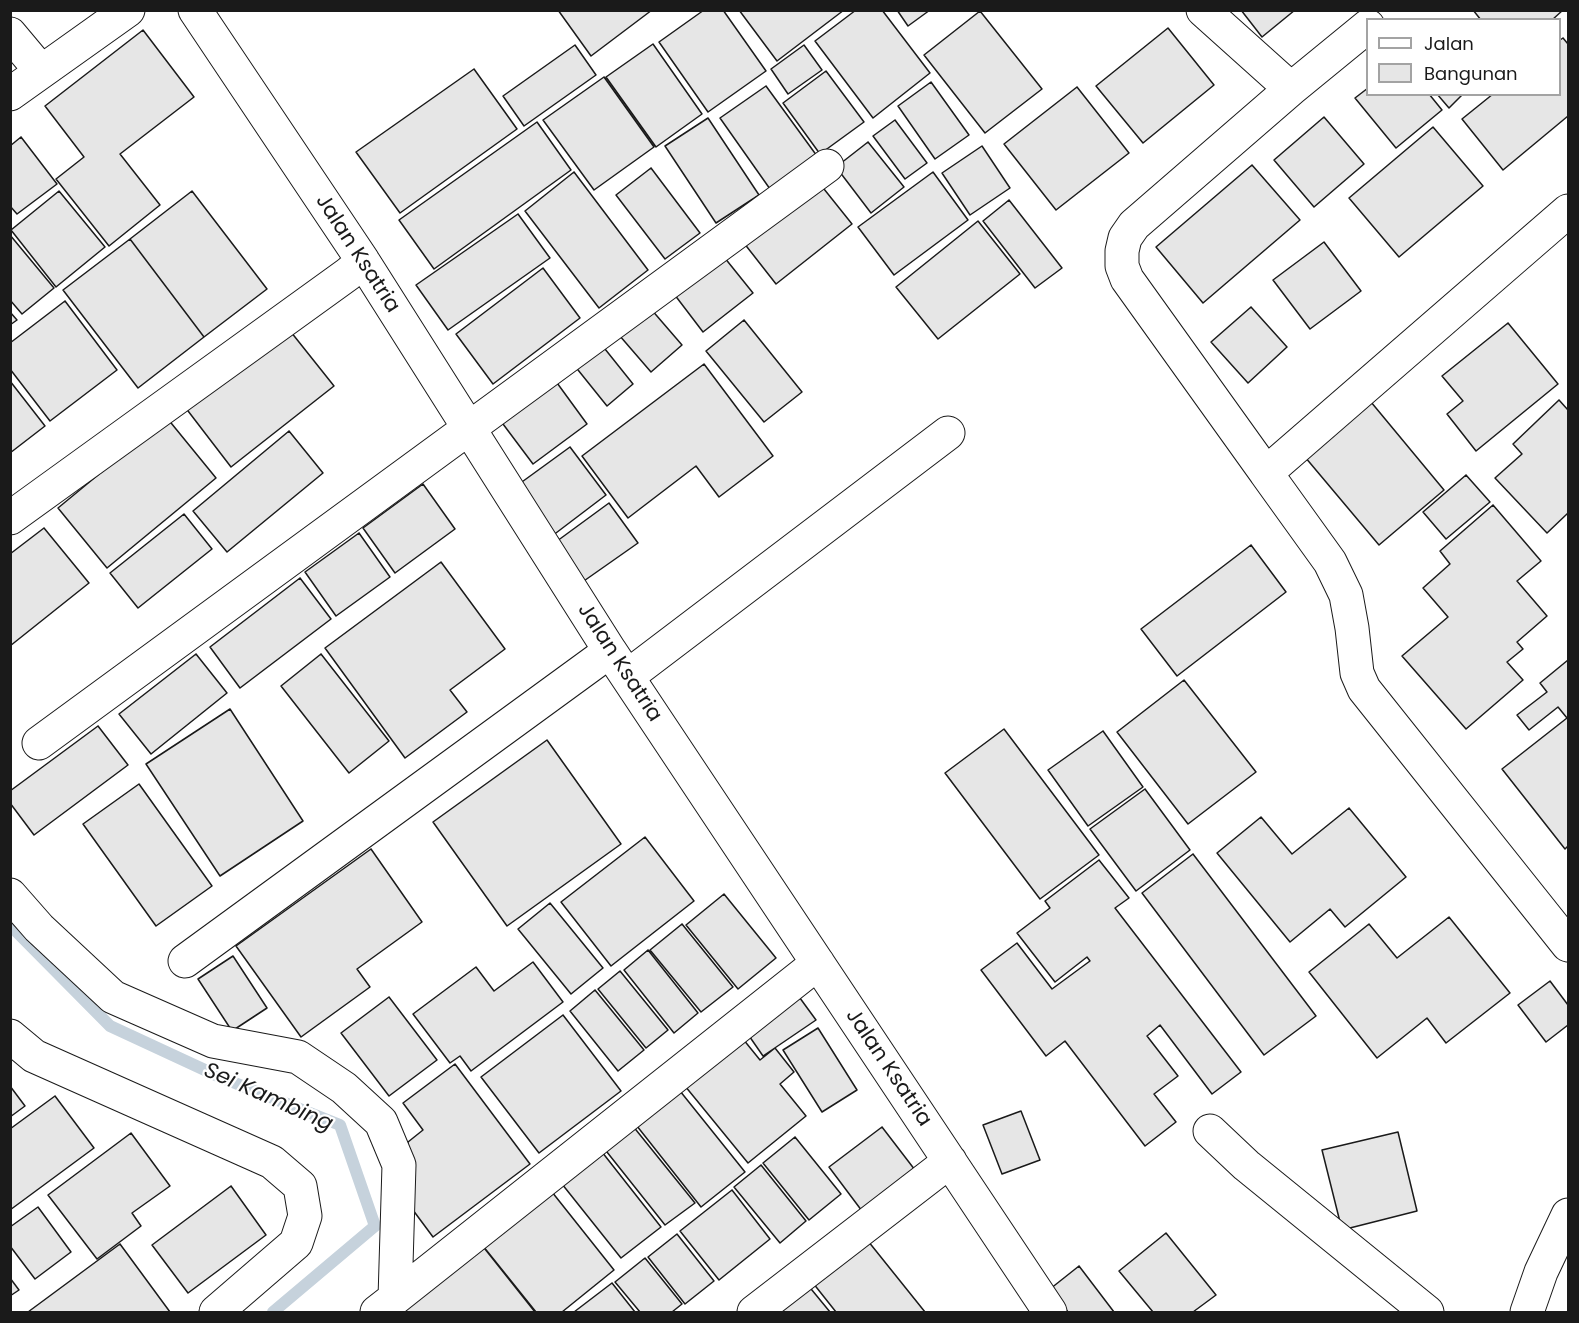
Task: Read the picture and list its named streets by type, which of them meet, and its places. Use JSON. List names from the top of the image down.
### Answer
{
  "streets": {
    "street": ["Jalan Ksatria"]
  },
  "water": ["Sei Kambing"],
  "legend": ["Jalan", "Bangunan"]
}
